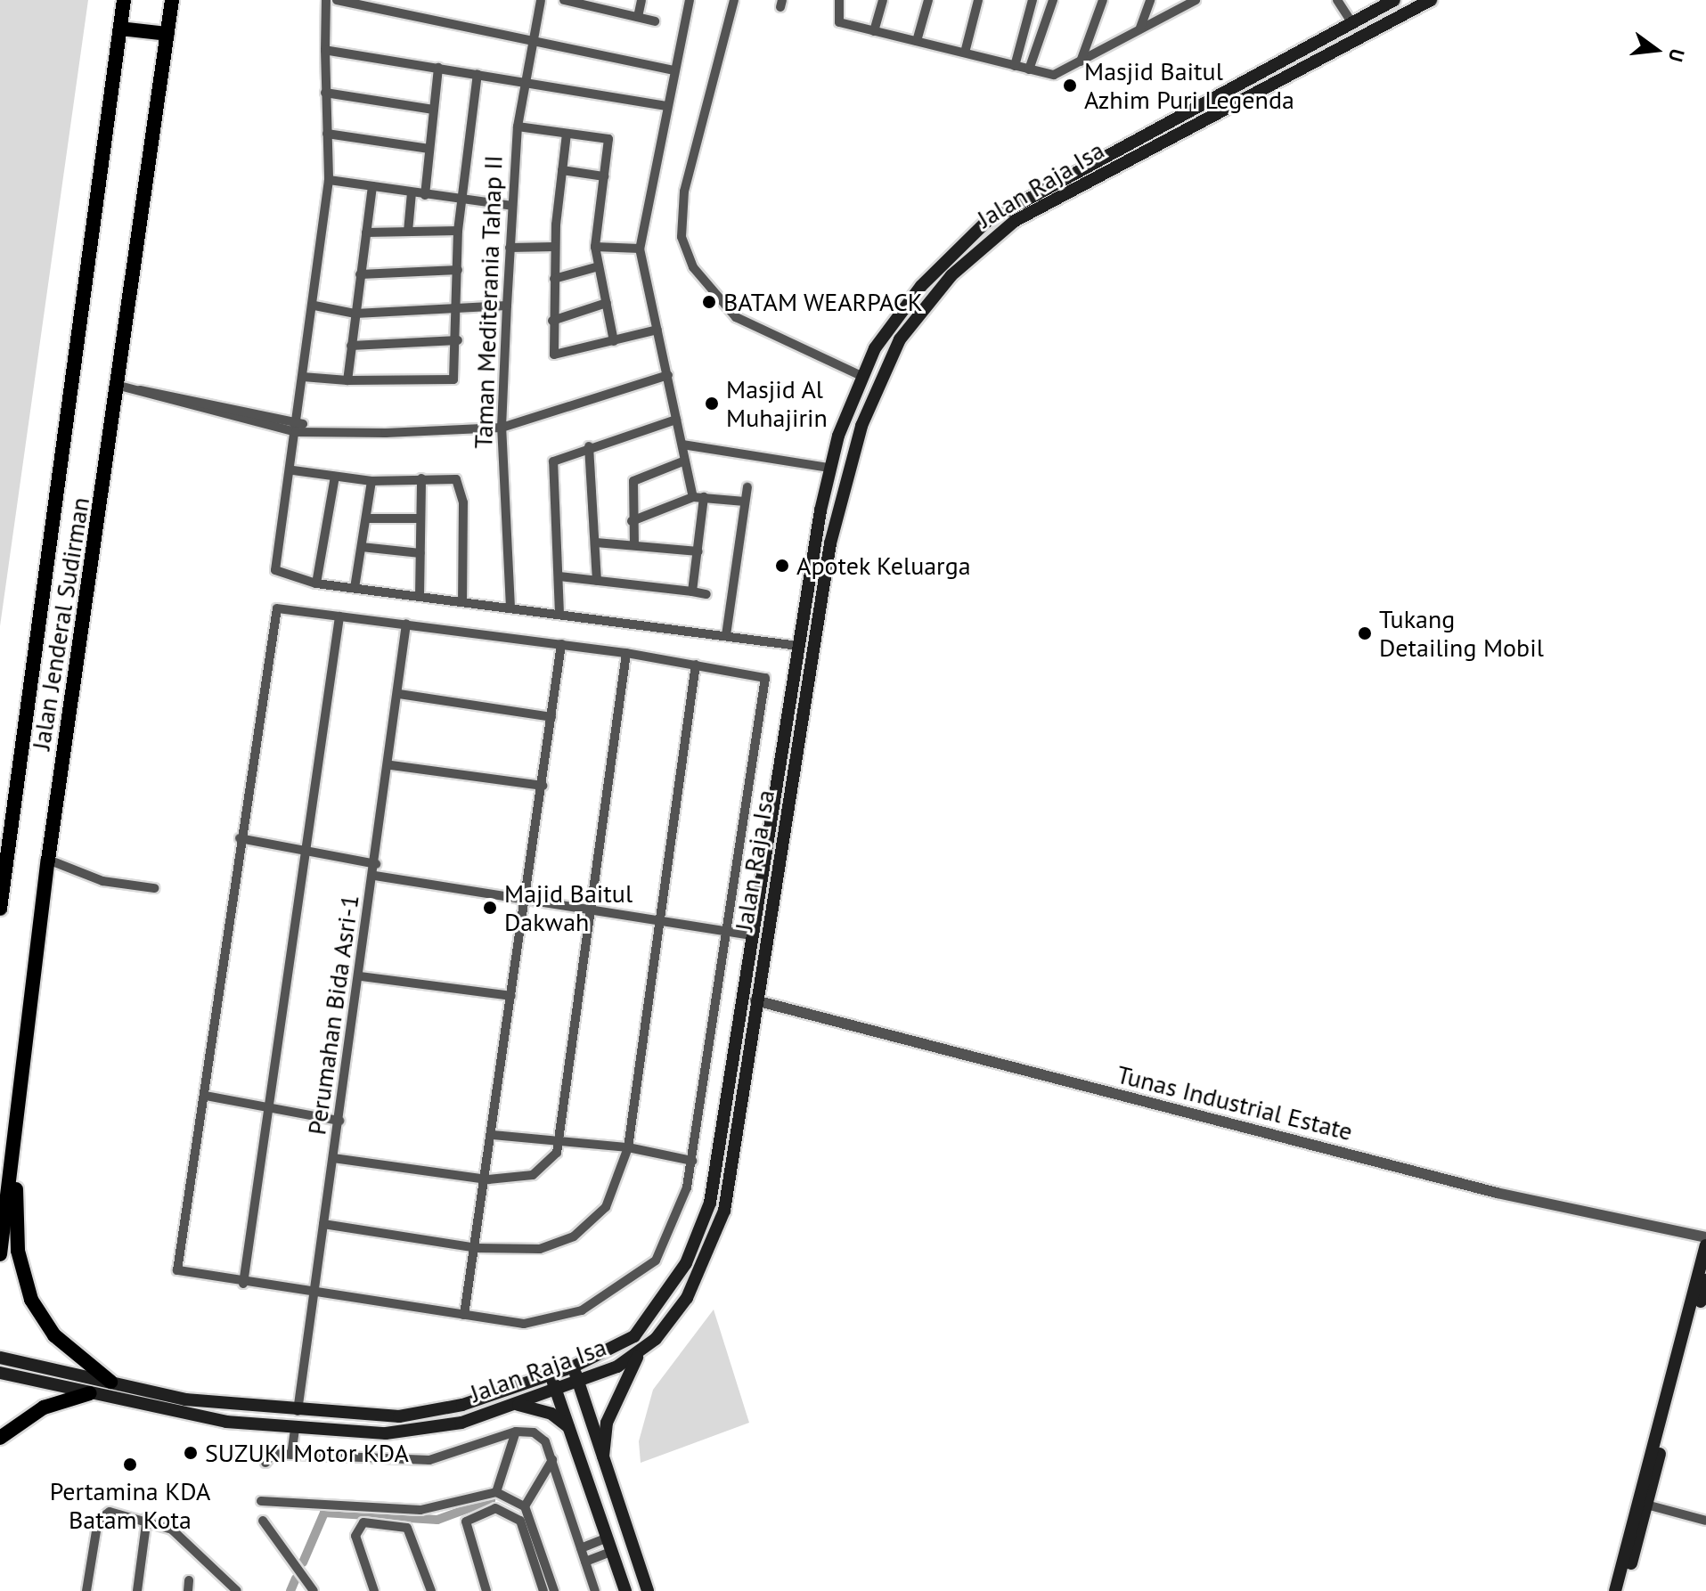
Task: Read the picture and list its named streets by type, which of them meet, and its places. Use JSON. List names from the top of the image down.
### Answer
{
  "streets": {
    "highway": ["Jalan Jenderal Sudirman"],
    "main road": ["Jalan Raja Isa"],
    "street": ["Taman Mediterania Tahap II", "Perumahan Bida Asri-1", "Tunas Industrial Estate"]
  },
  "crossings": [
    ["Jalan Raja Isa", "Perumahan Bida Asri-1"],
    ["Jalan Raja Isa", "Tunas Industrial Estate"]
  ],
  "places": [
    "Masjid Baitul Azhim Puri Legenda",
    "BATAM WEARPACK",
    "Masjid Al Muhajirin",
    "Apotek Keluarga",
    "Tukang Detailing Mobil",
    "Majid Baitul Dakwah",
    "SUZUKI Motor KDA",
    "Pertamina KDA Batam Kota"
  ],
  "north": "right"
}
